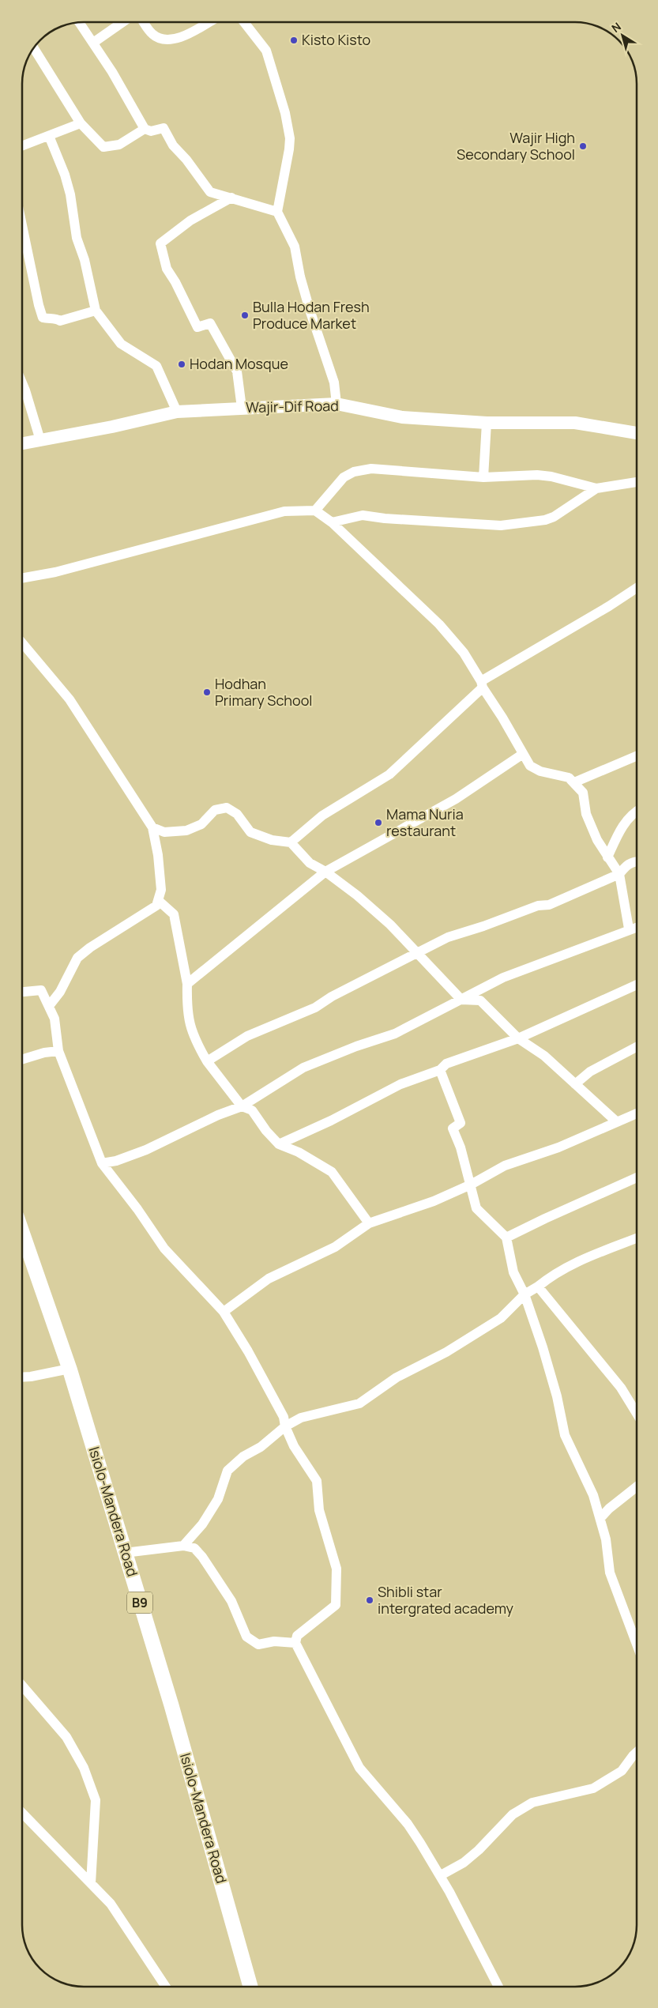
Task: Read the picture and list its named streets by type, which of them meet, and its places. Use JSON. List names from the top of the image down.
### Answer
{
  "streets": {
    "highway": ["Isiolo-Mandera Road", "B9"],
    "main road": ["Wajir-Dif Road"]
  },
  "places": [
    "Kisto Kisto",
    "Wajir High Secondary School",
    "Bulla Hodan Fresh Produce Market",
    "Hodan Mosque",
    "Hodhan Primary School",
    "Mama Nuria restaurant",
    "Shibli star intergrated academy"
  ],
  "north": "top left"
}
